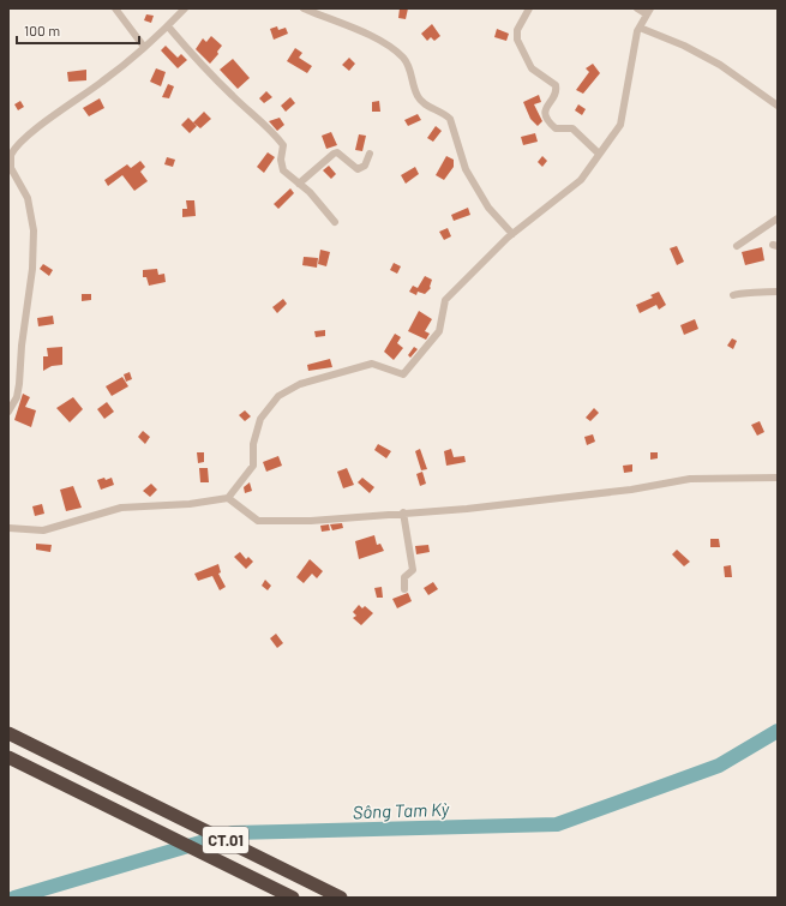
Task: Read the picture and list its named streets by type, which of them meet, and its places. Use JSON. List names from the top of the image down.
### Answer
{
  "streets": {
    "highway": ["CT.01"]
  },
  "water": ["Sông Tam Kỳ"],
  "scale_bar": "100 m"
}
